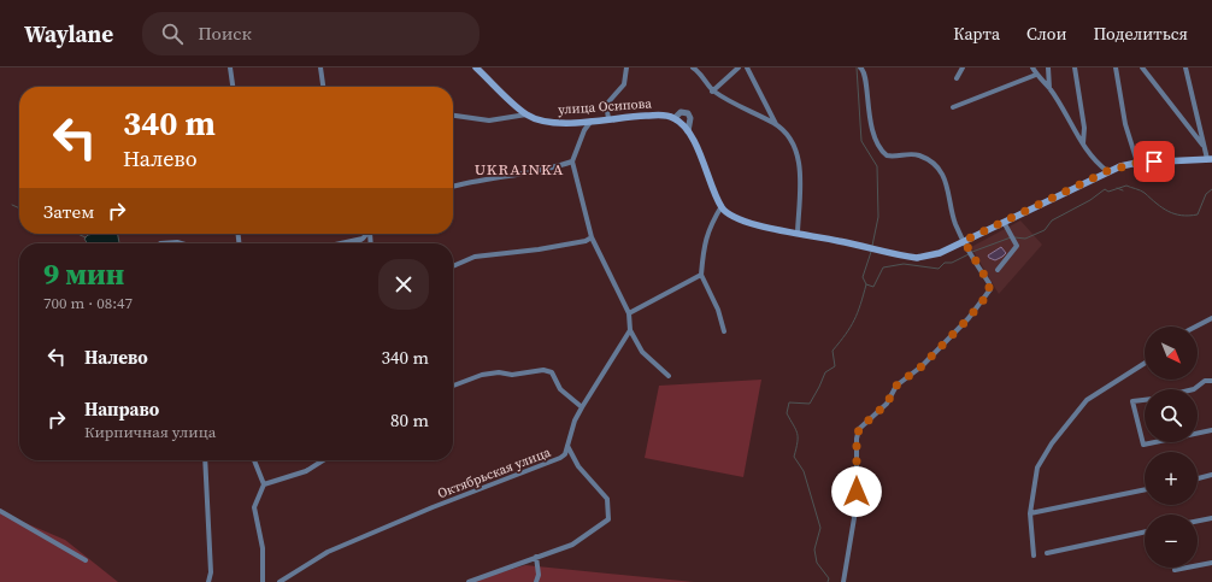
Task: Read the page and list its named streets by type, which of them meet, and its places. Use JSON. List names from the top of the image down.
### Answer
{
  "streets": {
    "main road": ["улица Осипова"],
    "street": ["Октябрьская улица"]
  },
  "districts": ["UKRAINKA"],
  "north": "bottom right",
  "page": {
    "header": "Waylane",
    "search": "Поиск",
    "nav": ["Карта", "Слои", "Поделиться"],
    "turn": ["340 m", "Налево"],
    "then": "Затем",
    "heading": ["9 мин", "700 m · 08:47"],
    "list": [
      {
        "name": "Налево",
        "value": "340 m"
      },
      {
        "name": "Направо",
        "note": "Кирпичная улица",
        "value": "80 m"
      }
    ],
    "map_buttons": ["+", "−"]
  }
}
